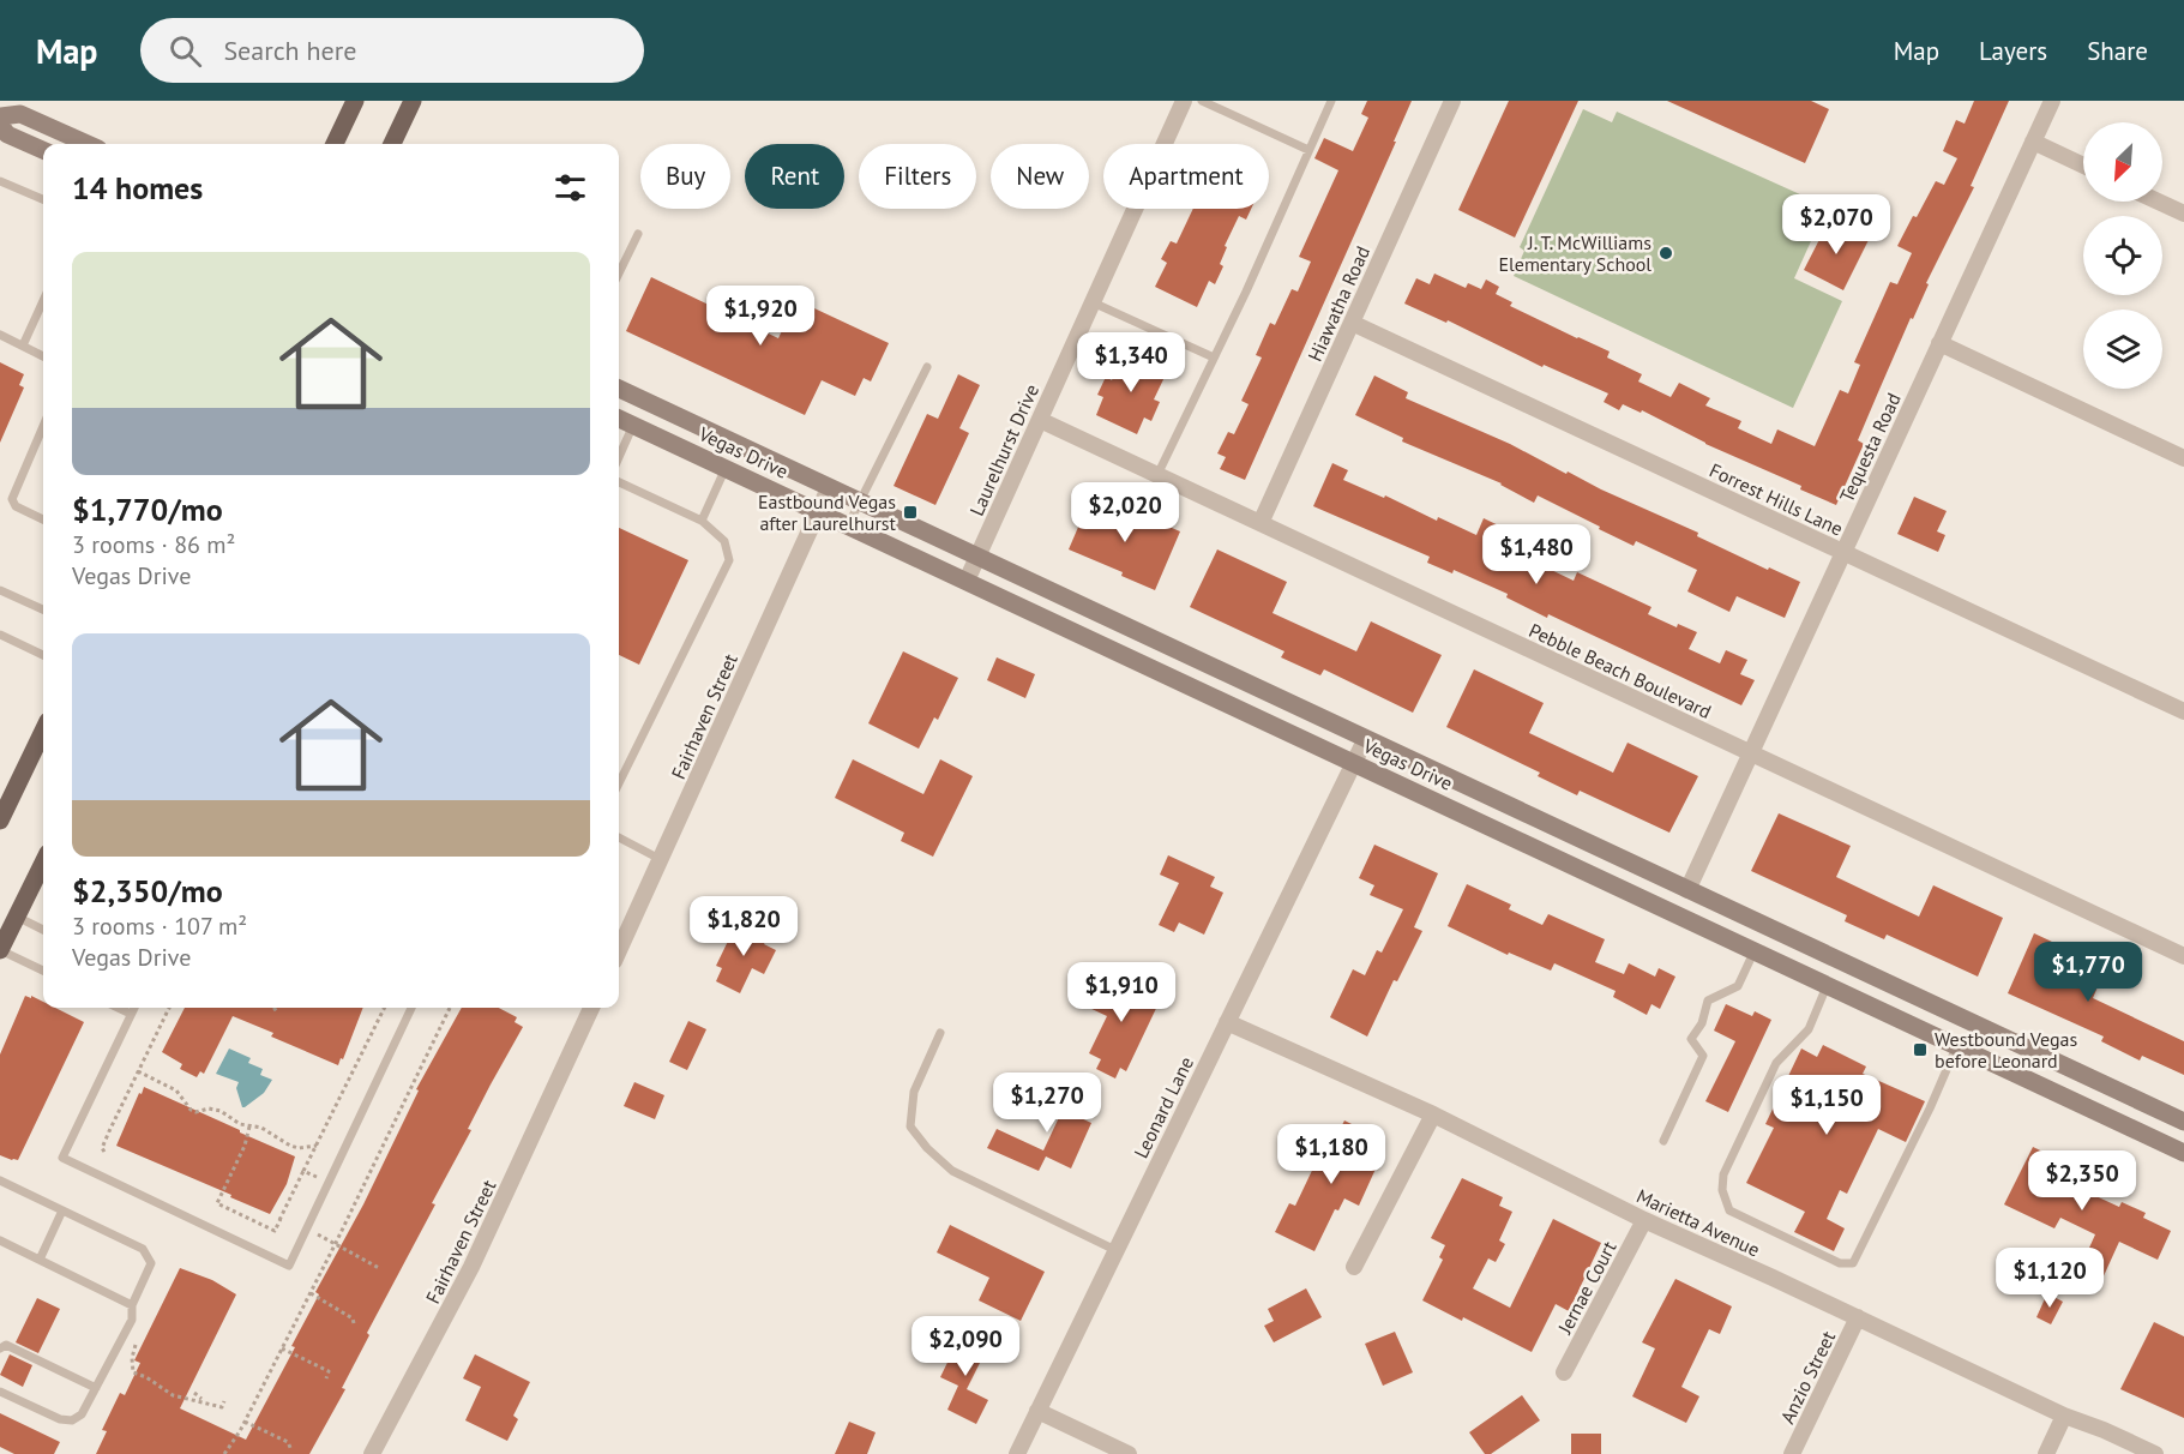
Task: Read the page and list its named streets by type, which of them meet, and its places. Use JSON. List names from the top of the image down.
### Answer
{
  "streets": {
    "main road": ["Vegas Drive"],
    "street": [
      "Hiawatha Road",
      "Tequesta Road",
      "Laurelhurst Drive",
      "Forrest Hills Lane",
      "Pebble Beach Boulevard",
      "Fairhaven Street",
      "Leonard Lane",
      "Marietta Avenue",
      "Jernae Court",
      "Anzio Street"
    ]
  },
  "crossings": [
    ["Hiawatha Road", "Forrest Hills Lane"],
    ["Hiawatha Road", "Pebble Beach Boulevard"],
    ["Tequesta Road", "Vegas Drive"],
    ["Tequesta Road", "Forrest Hills Lane"],
    ["Tequesta Road", "Pebble Beach Boulevard"],
    ["Laurelhurst Drive", "Vegas Drive"],
    ["Laurelhurst Drive", "Pebble Beach Boulevard"],
    ["Vegas Drive", "Fairhaven Street"],
    ["Vegas Drive", "Leonard Lane"],
    ["Leonard Lane", "Marietta Avenue"],
    ["Marietta Avenue", "Jernae Court"],
    ["Marietta Avenue", "Anzio Street"]
  ],
  "places": {
    "other": ["J. T. McWilliams Elementary School"],
    "transit": ["Eastbound Vegas after Laurelhurst", "Westbound Vegas before Leonard"]
  },
  "north": "bottom left",
  "page": {
    "header": "Map",
    "search": "Search here",
    "nav": ["Map", "Layers", "Share"],
    "chip": [
      "Buy",
      "Rent",
      "Filters",
      "New",
      "Apartment"
    ],
    "heading": "14 homes",
    "price": [
      "$2,070",
      "$1,920",
      "$1,340",
      "$2,020",
      "$1,480",
      "$1,820",
      "$1,770",
      "$1,910",
      "$1,270",
      "$1,150",
      "$1,180",
      "$2,350",
      "$1,120",
      "$2,090"
    ],
    "list": [
      {
        "name": "$1,770/mo",
        "note": "3 rooms · 86 m² · Vegas Drive"
      },
      {
        "name": "$2,350/mo",
        "note": "3 rooms · 107 m² · Vegas Drive"
      }
    ]
  }
}
